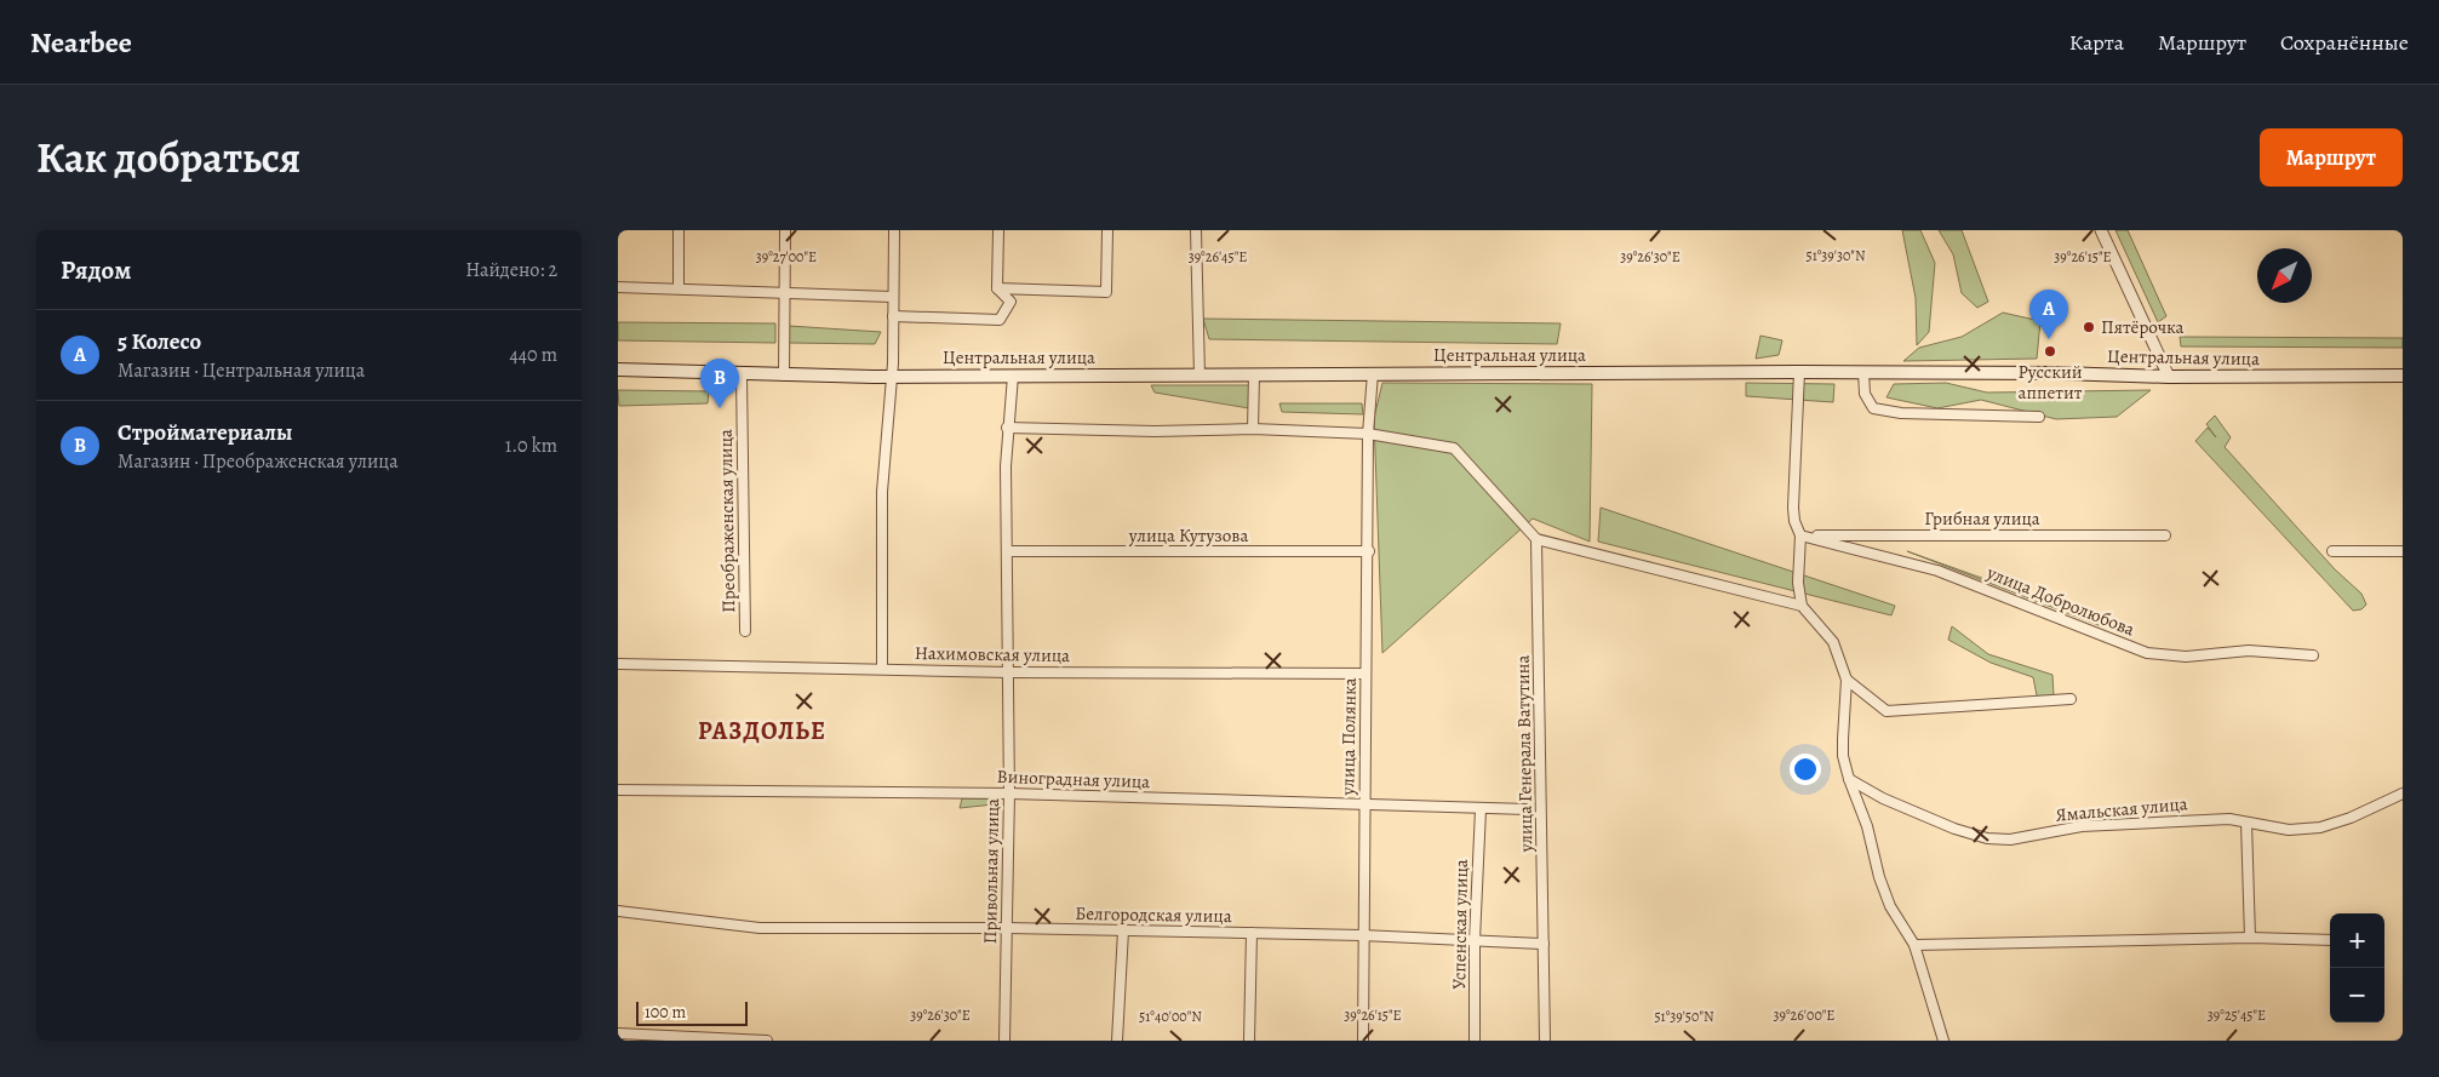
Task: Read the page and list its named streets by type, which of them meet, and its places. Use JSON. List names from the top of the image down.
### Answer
{
  "streets": {
    "main road": ["Центральная улица"],
    "street": [
      "Грибная улица",
      "Преображенская улица",
      "улица Кутузова",
      "улица Добролюбова",
      "Нахимовская улица",
      "улица Полянка",
      "улица Генерала Ватутина",
      "Виноградная улица",
      "Ямальская улица",
      "Привольная улица",
      "Белгородская улица",
      "Успенская улица"
    ]
  },
  "crossings": [
    ["Центральная улица", "Преображенская улица"],
    ["Центральная улица", "улица Полянка"],
    ["Центральная улица", "Привольная улица"],
    ["Грибная улица", "улица Добролюбова"],
    ["улица Кутузова", "улица Полянка"],
    ["улица Кутузова", "Привольная улица"],
    ["Нахимовская улица", "улица Полянка"],
    ["Нахимовская улица", "Привольная улица"],
    ["улица Полянка", "Виноградная улица"],
    ["улица Полянка", "Белгородская улица"],
    ["улица Генерала Ватутина", "Белгородская улица"],
    ["Виноградная улица", "Привольная улица"],
    ["Виноградная улица", "Успенская улица"],
    ["Привольная улица", "Белгородская улица"],
    ["Белгородская улица", "Успенская улица"]
  ],
  "districts": ["РАЗДОЛЬЕ"],
  "places": ["Пятёрочка", "Русский аппетит"],
  "scale_bar": "100 m",
  "north": "bottom left",
  "page": {
    "header": "Nearbee",
    "nav": ["Карта", "Маршрут", "Сохранённые"],
    "title": "Как добраться",
    "buttons": "Маршрут",
    "heading": ["Рядом", "Найдено: 2"],
    "pins": ["A", "B"],
    "list": [
      {
        "mark": "A",
        "name": "5 Колесо",
        "note": "Магазин · Центральная улица",
        "value": "440 m"
      },
      {
        "mark": "B",
        "name": "Стройматериалы",
        "note": "Магазин · Преображенская улица",
        "value": "1.0 km"
      }
    ],
    "map_buttons": ["+", "−"],
    "scale": "100 m"
  },
  "coordinates": [
    "51°39'30\"N",
    "39°27'00\"E",
    "39°26'45\"E",
    "39°26'30\"E",
    "39°26'15\"E",
    "39°26'00\"E",
    "39°25'45\"E",
    "51°40'00\"N",
    "51°39'50\"N"
  ]
}
